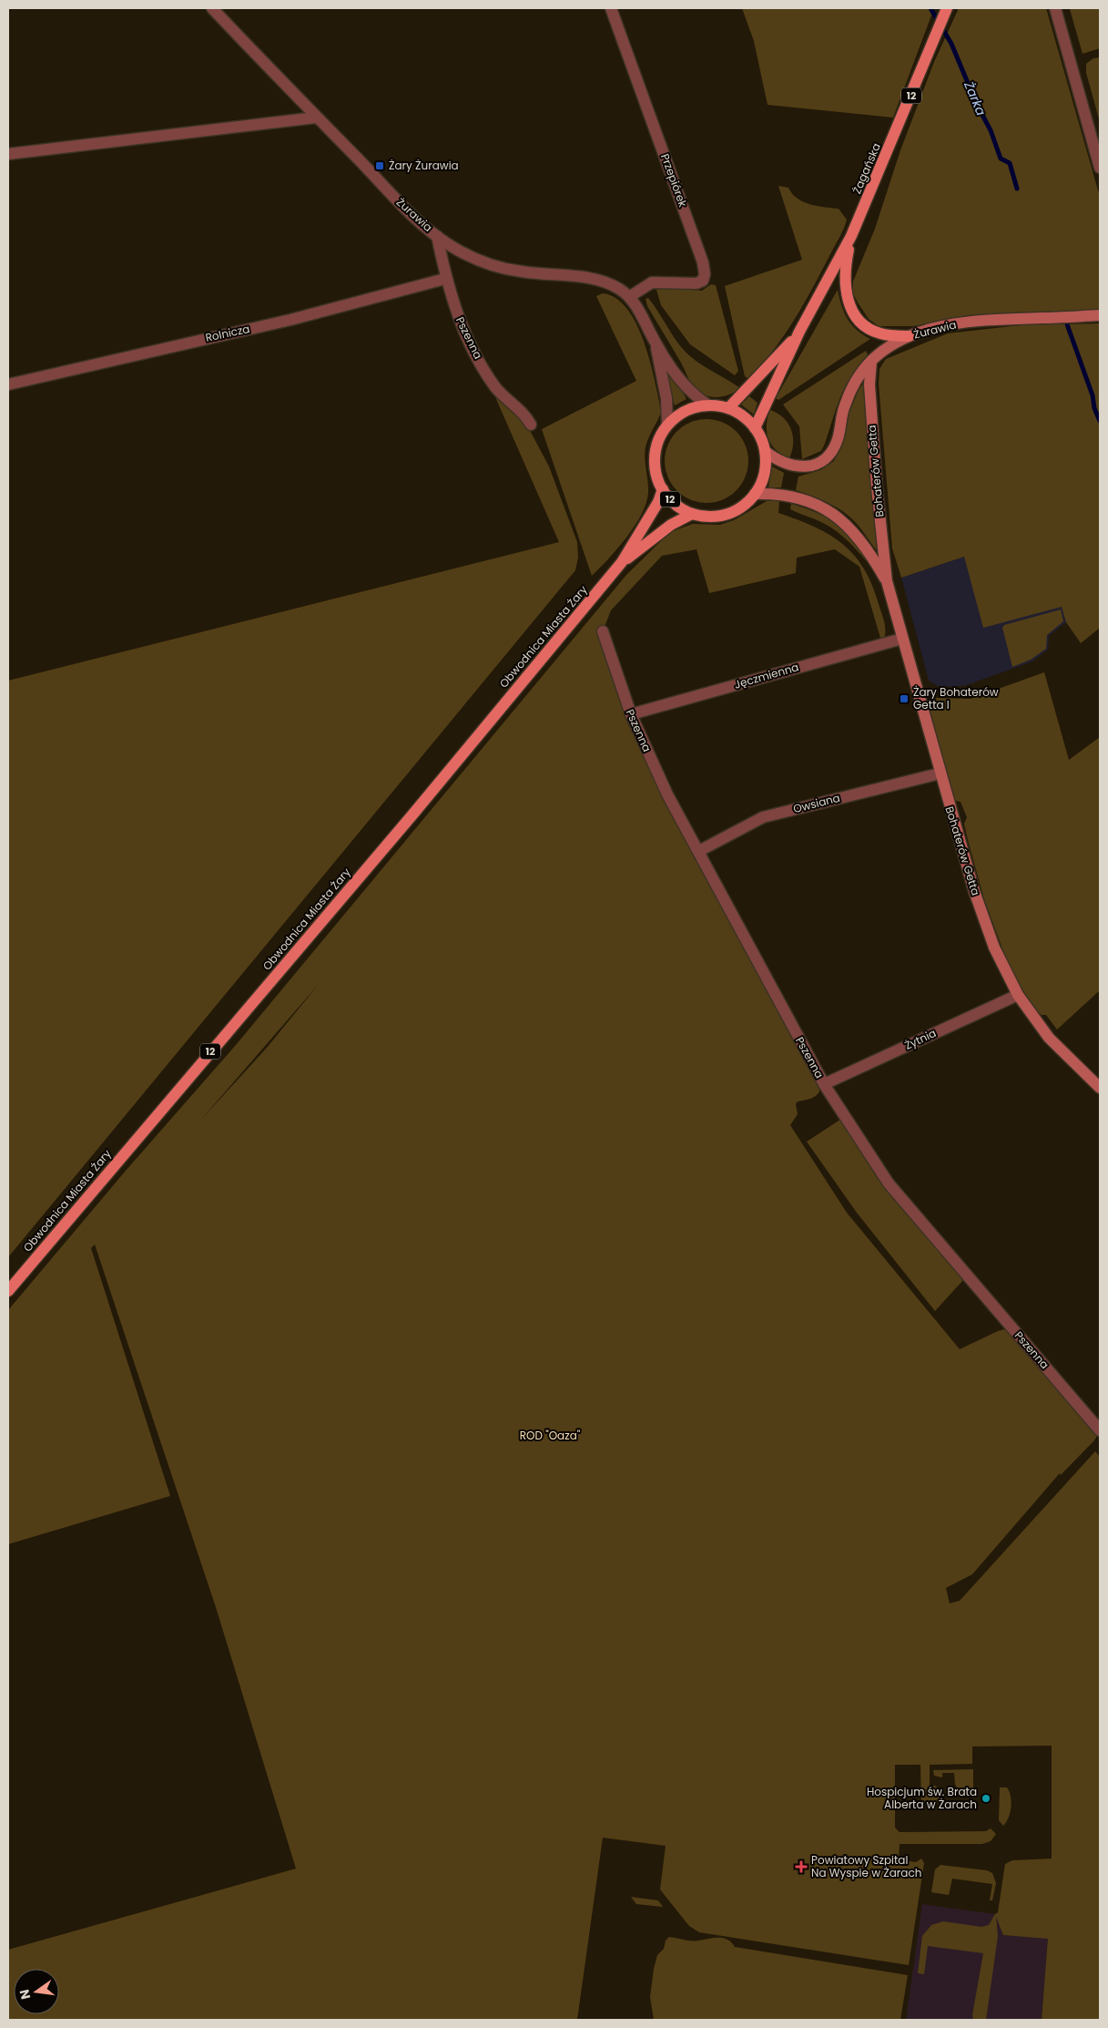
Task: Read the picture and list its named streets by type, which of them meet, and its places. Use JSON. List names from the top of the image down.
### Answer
{
  "streets": {
    "main road": ["12", "Żagańska", "Obwodnica Miasta Żary"],
    "street": [
      "Przepiórek",
      "Żurawia",
      "Rolnicza",
      "Pszenna",
      "Bohaterów Getta",
      "Jęczmienna",
      "Owsiana",
      "Żytnia"
    ]
  },
  "crossings": [
    ["12", "Żagańska"],
    ["12", "Żurawia"],
    ["12", "Bohaterów Getta"],
    ["12", "Obwodnica Miasta Żary"],
    ["Żagańska", "Żurawia"],
    ["Żagańska", "Bohaterów Getta"],
    ["Przepiórek", "Żurawia"],
    ["Żurawia", "Pszenna"],
    ["Żurawia", "Bohaterów Getta"],
    ["Rolnicza", "Pszenna"],
    ["Pszenna", "Jęczmienna"],
    ["Pszenna", "Owsiana"],
    ["Pszenna", "Żytnia"],
    ["Bohaterów Getta", "Jęczmienna"],
    ["Bohaterów Getta", "Owsiana"],
    ["Bohaterów Getta", "Żytnia"]
  ],
  "water": ["Żarka"],
  "parks": ["ROD \"Oaza\""],
  "places": {
    "transit": ["Żary Żurawia", "Żary Bohaterów Getta I"],
    "other": ["Hospicjum św. Brata Alberta w Żarach"],
    "health": ["Powiatowy Szpital Na Wyspie w Żarach"]
  },
  "north": "left"
}
